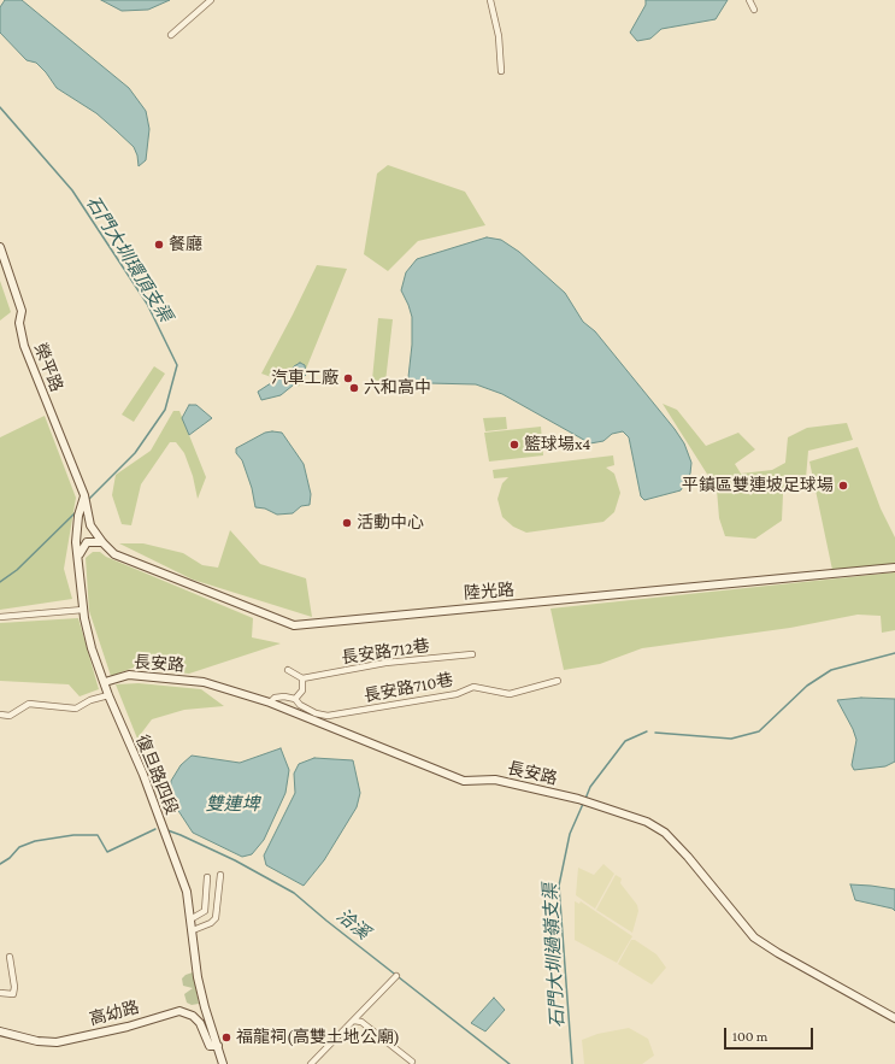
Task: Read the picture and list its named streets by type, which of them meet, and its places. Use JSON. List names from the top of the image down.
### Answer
{
  "streets": {
    "street": [
      "榮平路",
      "陸光路",
      "長安路712巷",
      "長安路",
      "長安路710巷",
      "復旦路四段",
      "高幼路"
    ]
  },
  "crossings": [
    ["榮平路", "陸光路"],
    ["榮平路", "復旦路四段"],
    ["長安路", "復旦路四段"],
    ["復旦路四段", "高幼路"]
  ],
  "water": [
    "石門大圳環頂支渠",
    "雙連埤",
    "洽溪",
    "石門大圳過嶺支渠"
  ],
  "places": [
    "餐廳",
    "汽車工廠",
    "六和高中",
    "籃球場x4",
    "平鎮區雙連坡足球場",
    "活動中心",
    "福龍祠(高雙土地公廟)"
  ],
  "scale_bar": "100 m"
}
